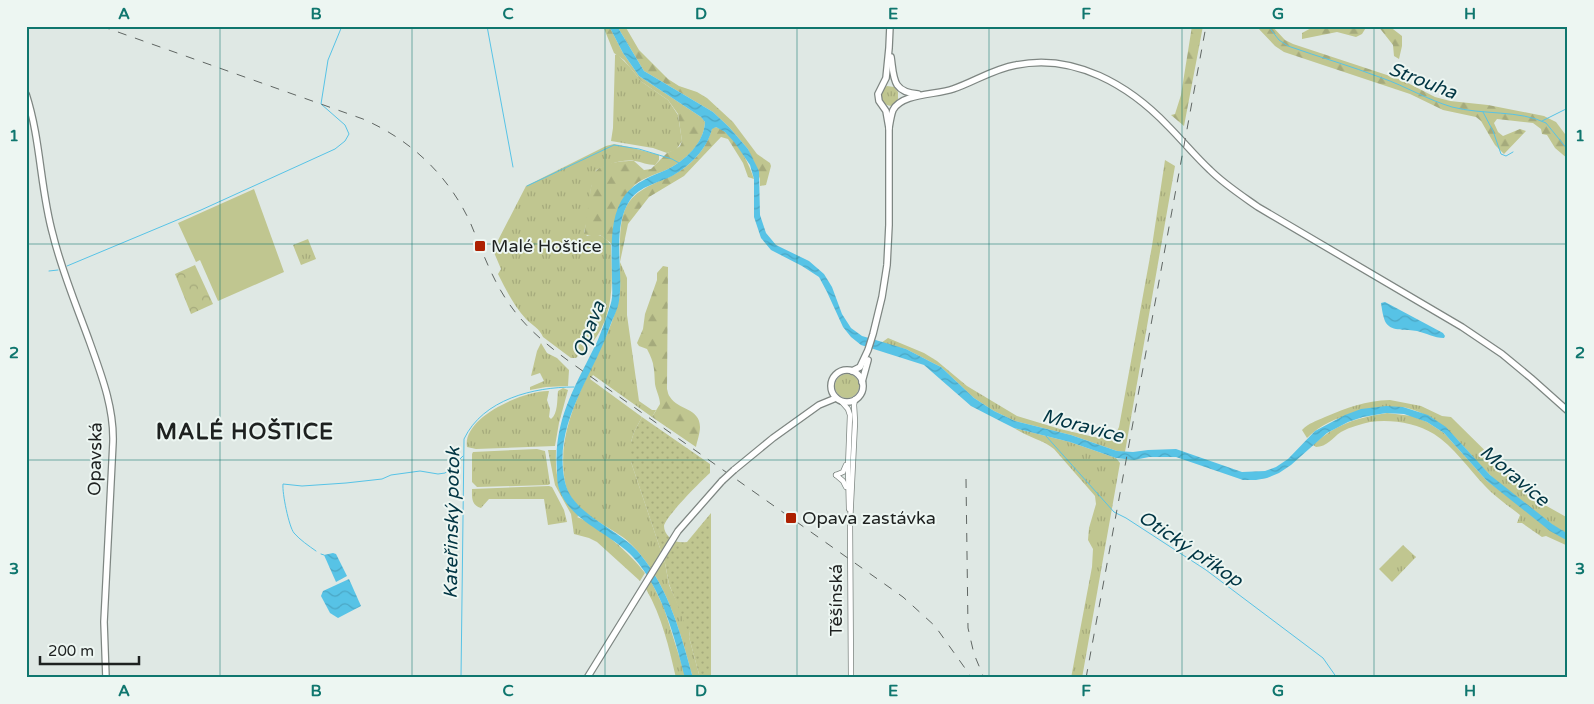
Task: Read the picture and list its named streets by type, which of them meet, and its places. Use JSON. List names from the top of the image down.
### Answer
{
  "streets": {
    "main road": ["Opavská", "Těšínská"]
  },
  "districts": ["MALÉ HOŠTICE"],
  "water": [
    "Strouha",
    "Opava",
    "Moravice",
    "Kateřinský potok",
    "Otický příkop"
  ],
  "places": {
    "transit": ["Malé Hoštice", "Opava zastávka"]
  },
  "scale_bar": "200 m",
  "grid": {
    "columns": [
      "A",
      "B",
      "C",
      "D",
      "E",
      "F",
      "G",
      "H"
    ],
    "rows": ["1", "2", "3"]
  }
}
